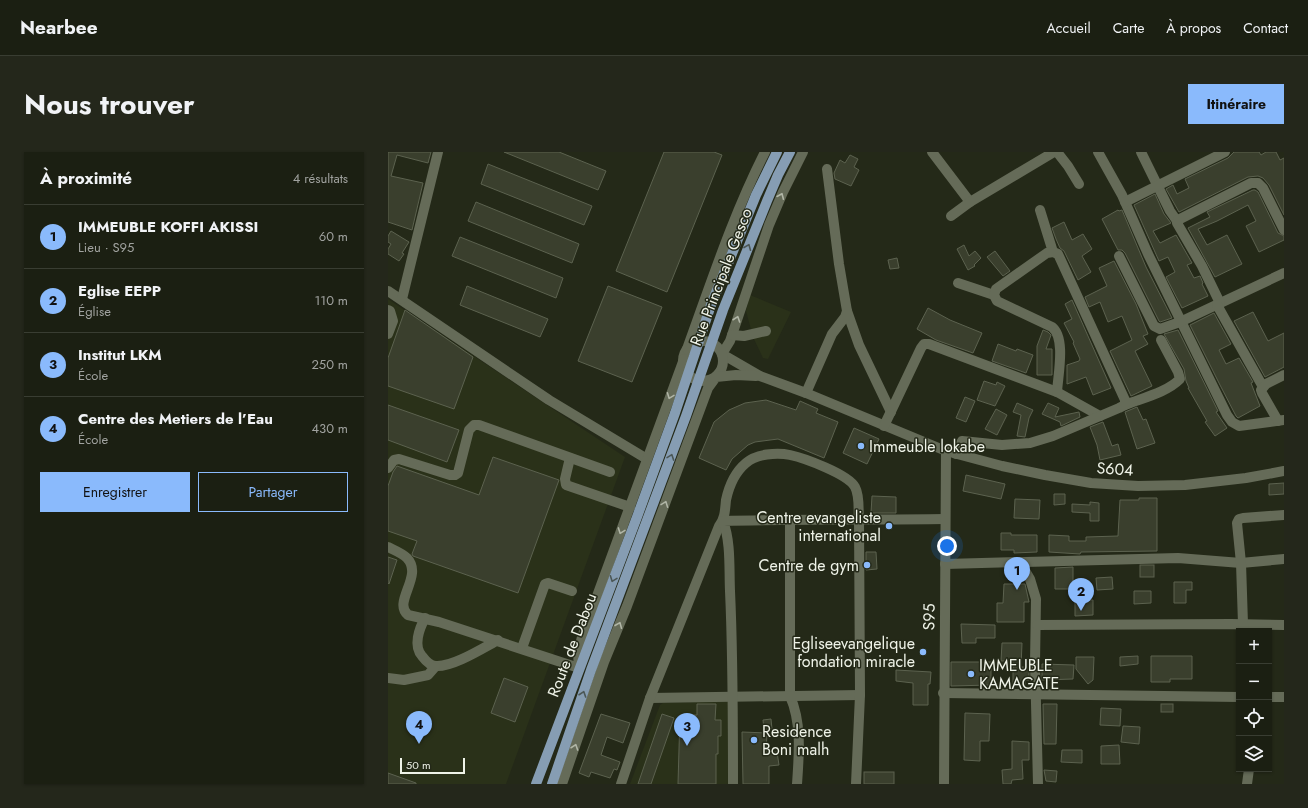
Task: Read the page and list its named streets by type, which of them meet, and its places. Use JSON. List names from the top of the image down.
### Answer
{
  "streets": {
    "main road": ["Rue Principale Gesco", "Route de Dabou"],
    "street": ["S604", "S95"]
  },
  "crossings": [
    ["Rue Principale Gesco", "Route de Dabou"],
    ["S604", "S95"]
  ],
  "places": [
    "Immeuble lokabe",
    "Centre evangeliste international",
    "Centre de gym",
    "Egliseevangelique fondation miracle",
    "IMMEUBLE KAMAGATE",
    "Residence Boni malh"
  ],
  "scale_bar": "50 m",
  "page": {
    "header": "Nearbee",
    "nav": [
      "Accueil",
      "Carte",
      "À propos",
      "Contact"
    ],
    "title": "Nous trouver",
    "buttons": [
      "Itinéraire",
      ["Enregistrer", "Partager"]
    ],
    "heading": ["À proximité", "4 résultats"],
    "list": [
      {
        "mark": "1",
        "name": "IMMEUBLE KOFFI AKISSI",
        "note": "Lieu · S95",
        "value": "60 m"
      },
      {
        "mark": "2",
        "name": "Eglise EEPP",
        "note": "Église",
        "value": "110 m"
      },
      {
        "mark": "3",
        "name": "Institut LKM",
        "note": "École",
        "value": "250 m"
      },
      {
        "mark": "4",
        "name": "Centre des Metiers de l’Eau",
        "note": "École",
        "value": "430 m"
      }
    ],
    "pins": [
      "1",
      "2",
      "4",
      "3"
    ],
    "map_buttons": ["+", "−"],
    "scale": "50 m"
  }
}
